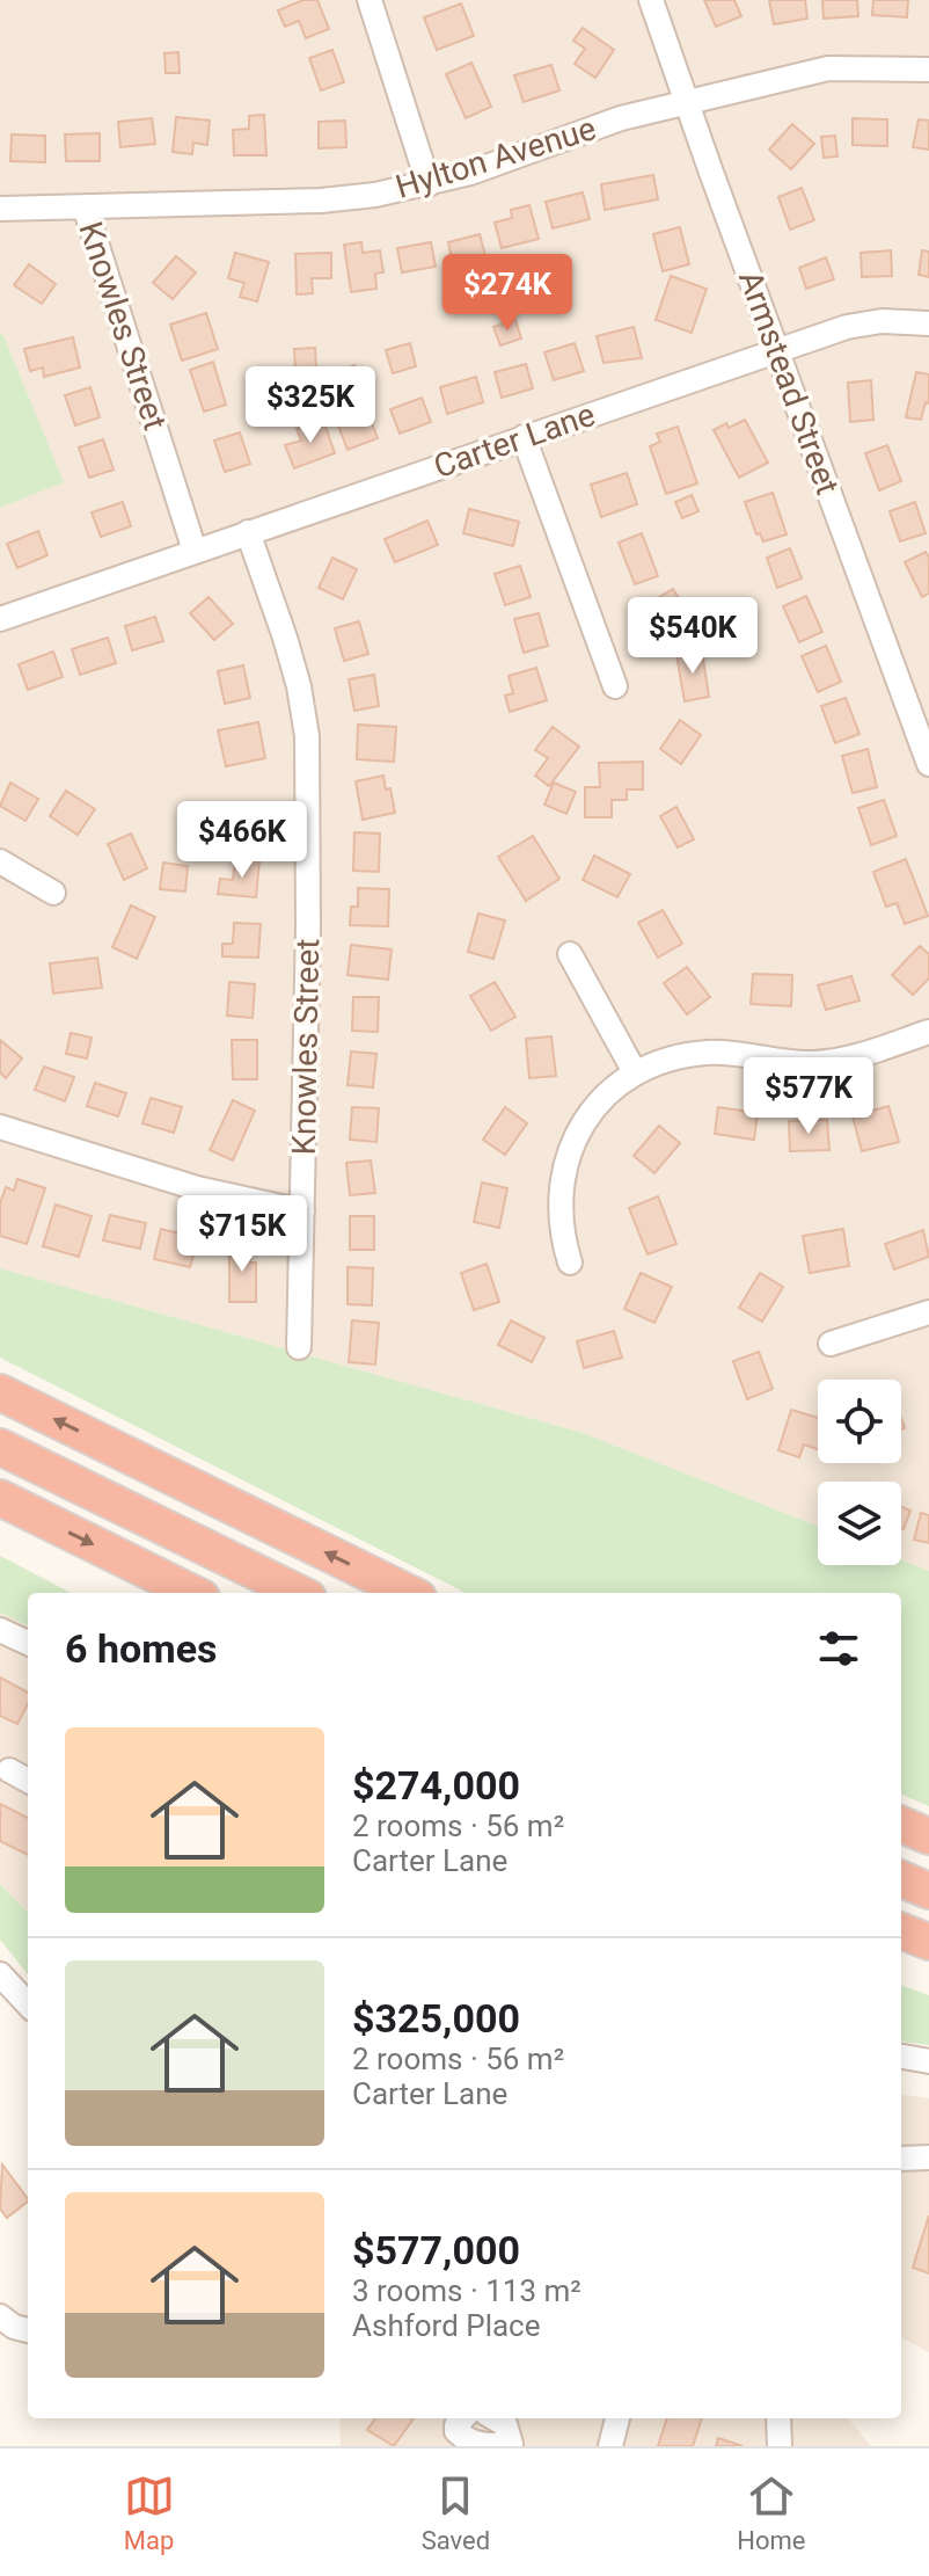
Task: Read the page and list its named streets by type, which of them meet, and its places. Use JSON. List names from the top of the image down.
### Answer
{
  "streets": {
    "street": [
      "Hylton Avenue",
      "Knowles Street",
      "Armstead Street",
      "Carter Lane"
    ]
  },
  "crossings": [
    ["Hylton Avenue", "Knowles Street"],
    ["Hylton Avenue", "Armstead Street"],
    ["Knowles Street", "Carter Lane"],
    ["Armstead Street", "Carter Lane"]
  ],
  "page": {
    "price": [
      "$274K",
      "$325K",
      "$540K",
      "$466K",
      "$577K",
      "$715K"
    ],
    "heading": "6 homes",
    "list": [
      {
        "name": "$274,000",
        "note": "2 rooms · 56 m² · Carter Lane"
      },
      {
        "name": "$325,000",
        "note": "2 rooms · 56 m² · Carter Lane"
      },
      {
        "name": "$577,000",
        "note": "3 rooms · 113 m² · Ashford Place"
      }
    ],
    "tabs": ["Map", "Saved", "Home"]
  }
}
